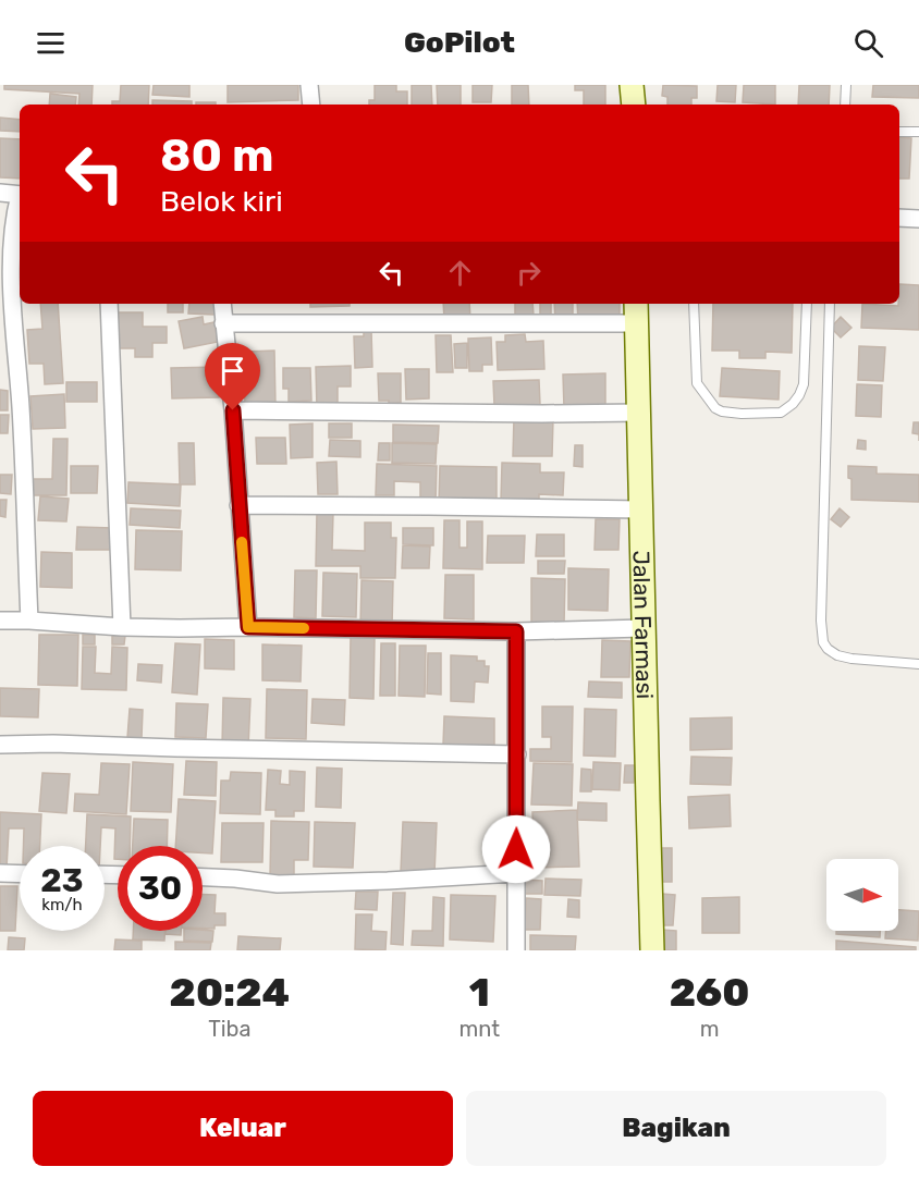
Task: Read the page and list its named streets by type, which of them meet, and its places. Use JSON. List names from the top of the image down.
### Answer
{
  "streets": {
    "street": ["Jalan Farmasi"]
  },
  "north": "right",
  "page": {
    "header": "GoPilot",
    "turn": ["80 m", "Belok kiri"],
    "speed": "23 km/h",
    "limit": "30",
    "eta": [
      "20:24",
      "Tiba",
      "1",
      "mnt",
      "260",
      "m"
    ],
    "buttons": ["Keluar", "Bagikan"]
  }
}
